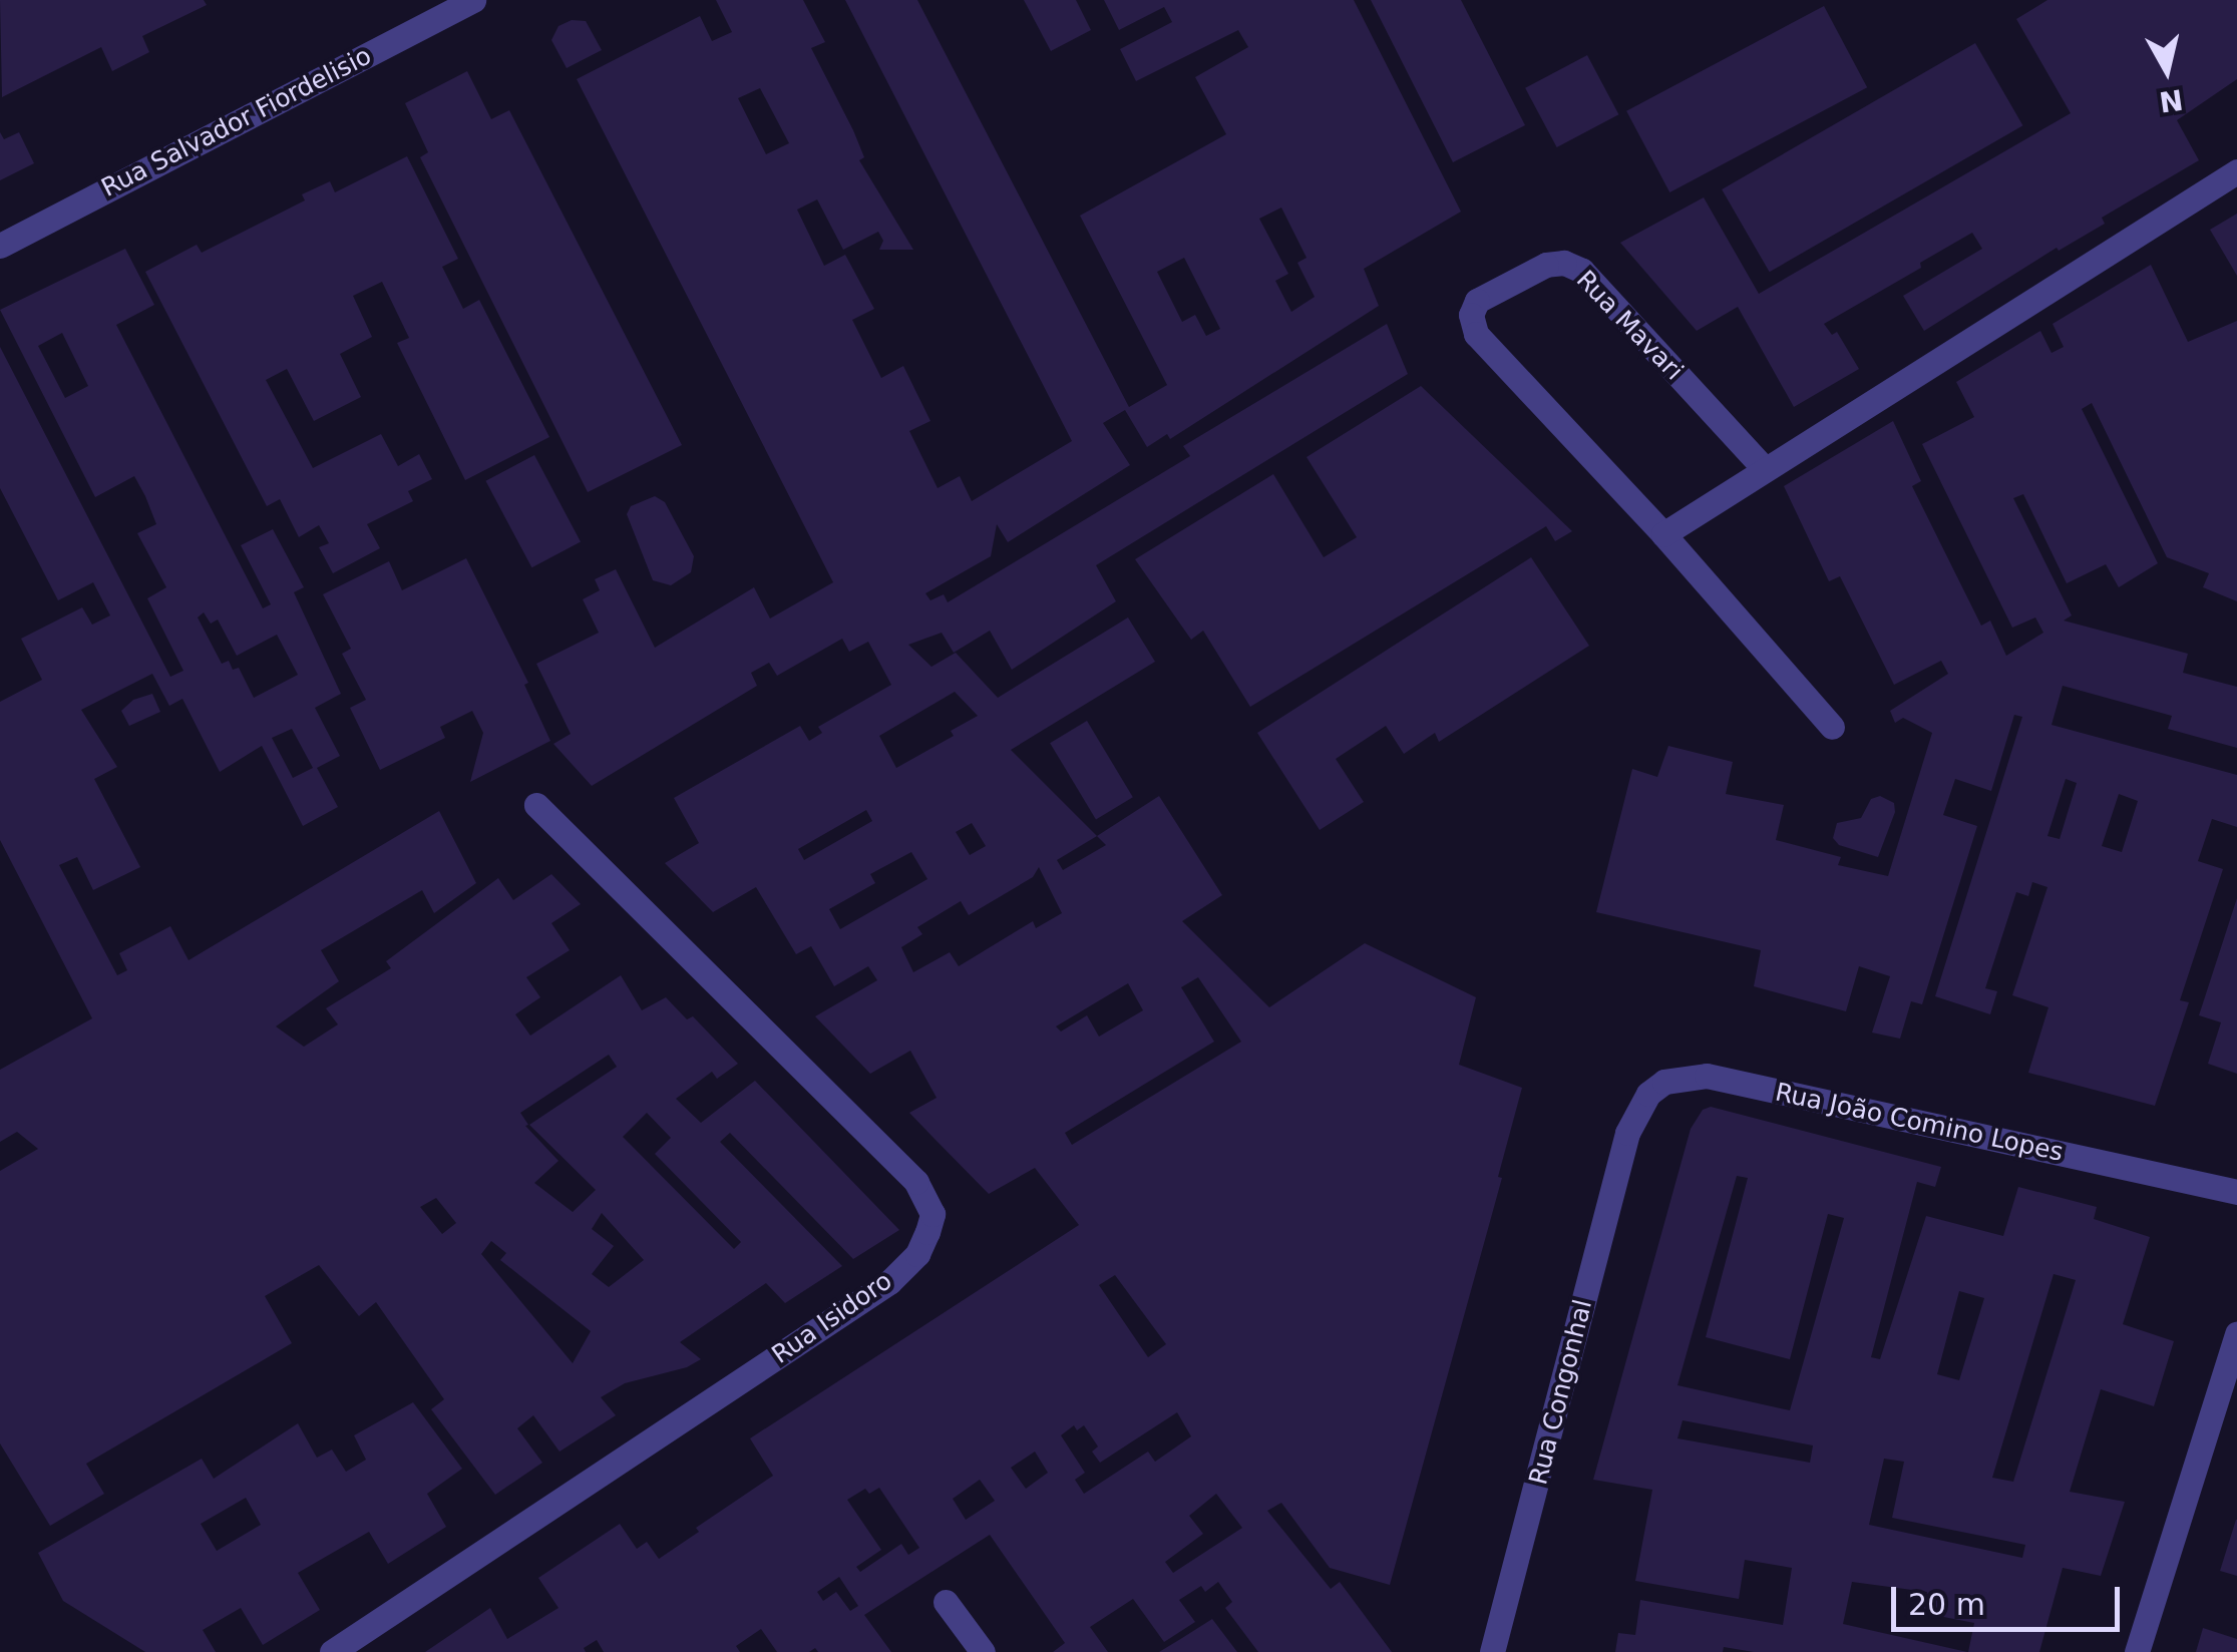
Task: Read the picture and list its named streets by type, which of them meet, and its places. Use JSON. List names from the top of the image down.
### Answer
{
  "streets": {
    "street": [
      "Rua Salvador Fiordelisio",
      "Rua Mavari",
      "Rua João Comino Lopes",
      "Rua Isidoro",
      "Rua Congonhal"
    ]
  },
  "crossings": [
    ["Rua João Comino Lopes", "Rua Congonhal"]
  ],
  "scale_bar": "20 m",
  "north": "bottom"
}
